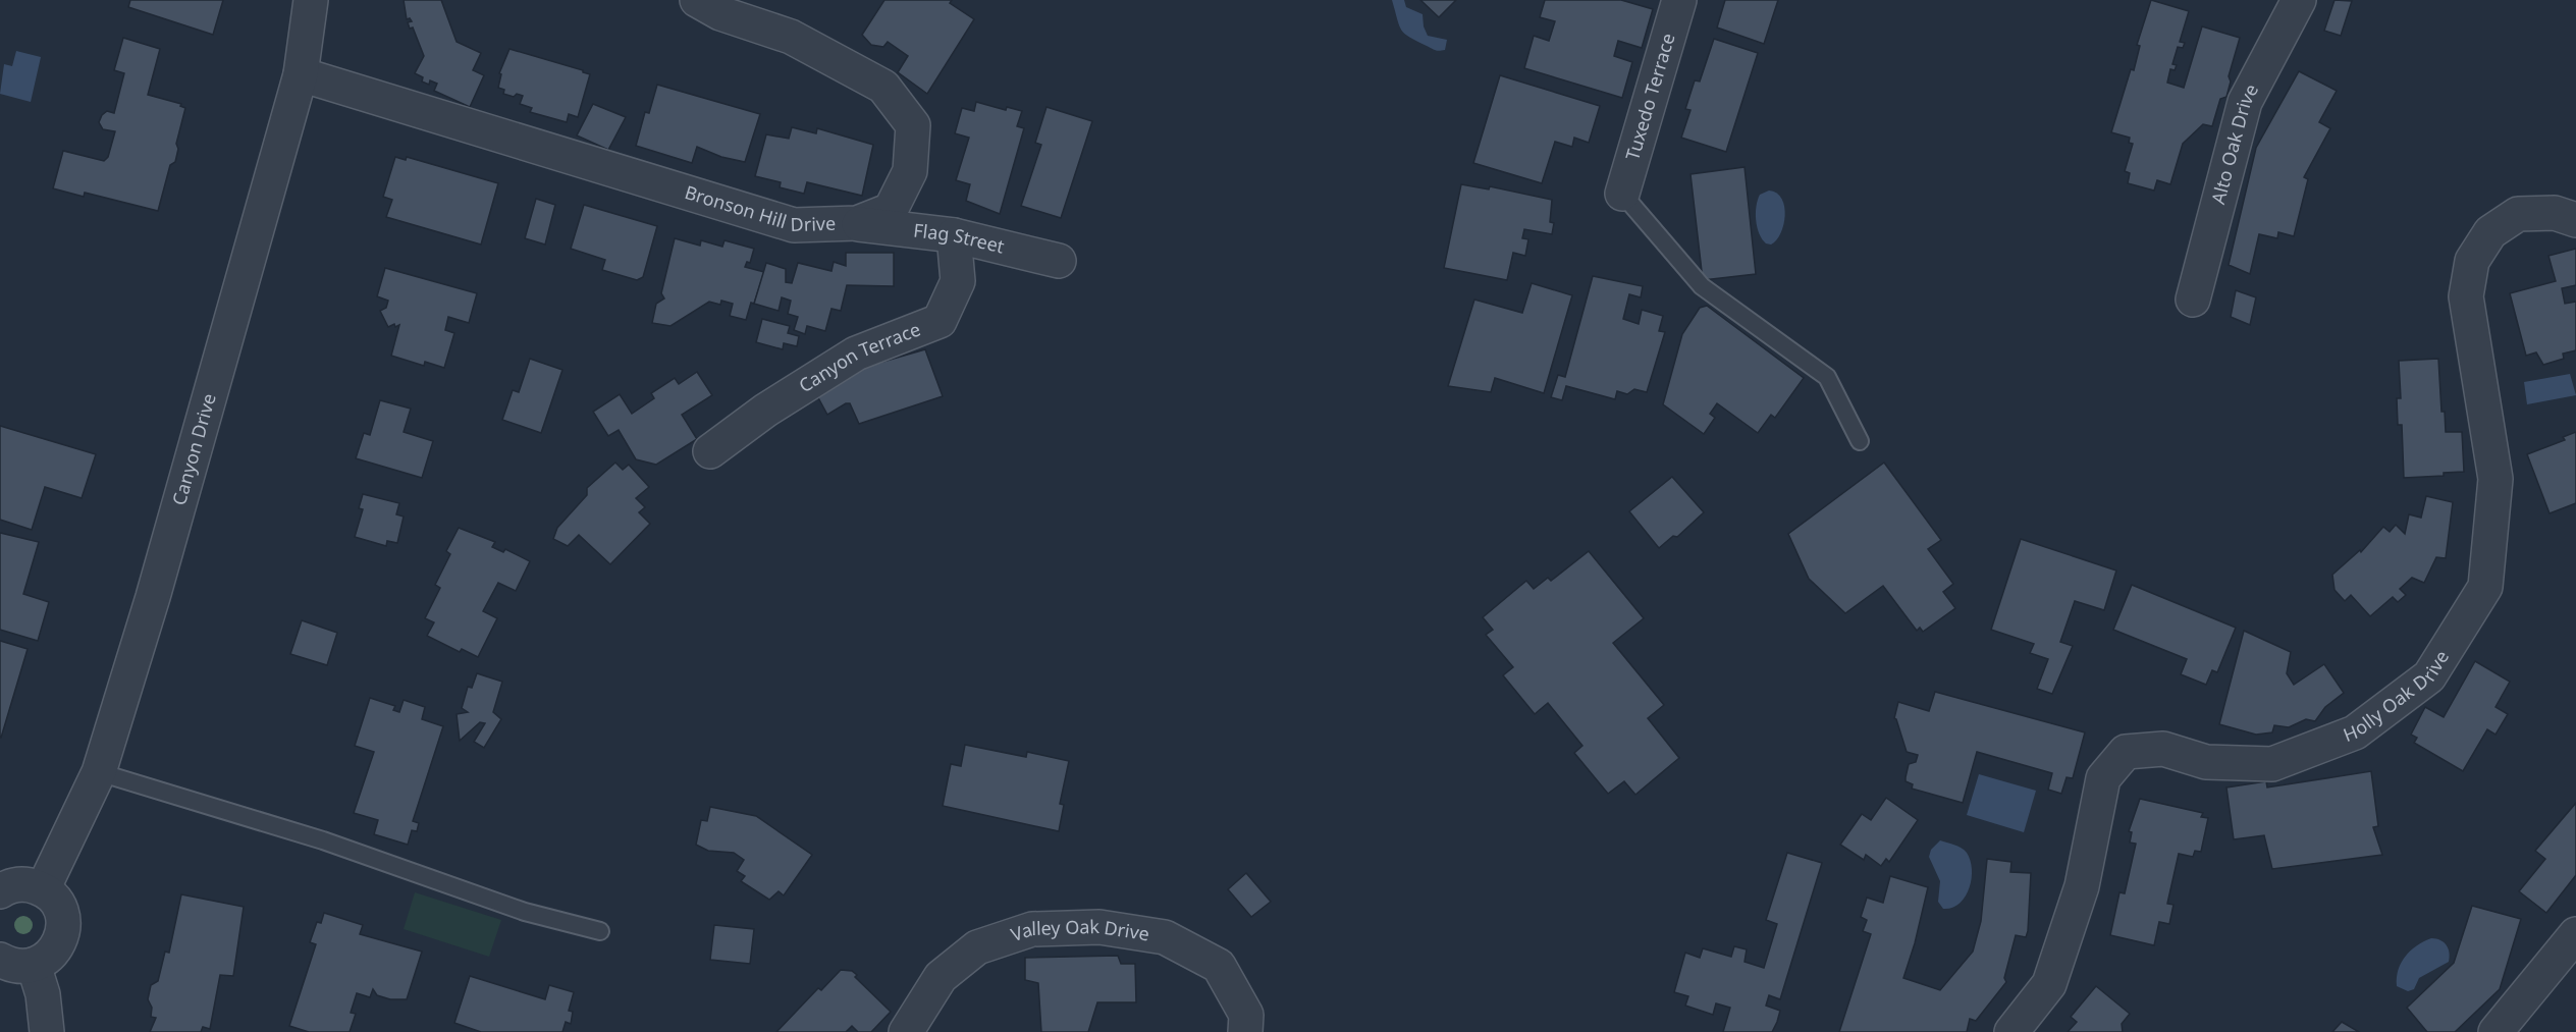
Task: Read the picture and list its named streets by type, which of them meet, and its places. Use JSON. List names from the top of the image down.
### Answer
{
  "streets": {
    "street": [
      "Tuxedo Terrace",
      "Alto Oak Drive",
      "Bronson Hill Drive",
      "Flag Street",
      "Canyon Terrace",
      "Canyon Drive",
      "Holly Oak Drive",
      "Valley Oak Drive"
    ]
  },
  "crossings": [
    ["Bronson Hill Drive", "Flag Street"],
    ["Bronson Hill Drive", "Canyon Drive"],
    ["Flag Street", "Canyon Terrace"]
  ]
}
